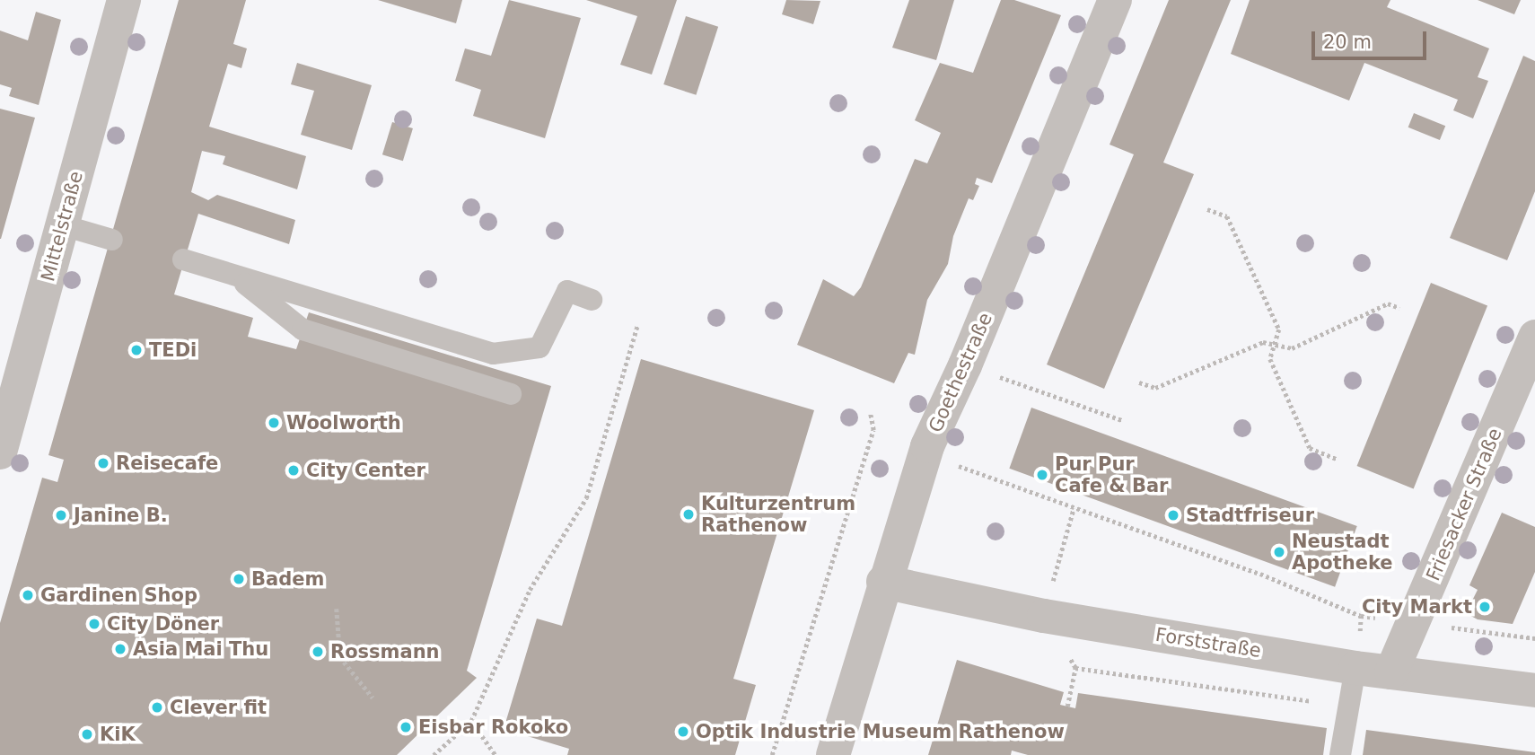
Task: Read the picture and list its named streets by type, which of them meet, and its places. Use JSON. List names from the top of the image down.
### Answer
{
  "streets": {
    "street": [
      "Mittelstraße",
      "Goethestraße",
      "Friesacker Straße",
      "Forststraße"
    ]
  },
  "crossings": [
    ["Goethestraße", "Forststraße"],
    ["Friesacker Straße", "Forststraße"]
  ],
  "places": [
    "TEDi",
    "Woolworth",
    "Reisecafe",
    "City Center",
    "Pur Pur Cafe & Bar",
    "Kulturzentrum Rathenow",
    "Janine B.",
    "Stadtfriseur",
    "Neustadt Apotheke",
    "Badem",
    "Gardinen Shop",
    "City Markt",
    "City Döner",
    "Asia Mai Thu",
    "Rossmann",
    "Clever fit",
    "Eisbar Rokoko",
    "Optik Industrie Museum Rathenow",
    "KiK"
  ],
  "scale_bar": "20 m"
}
